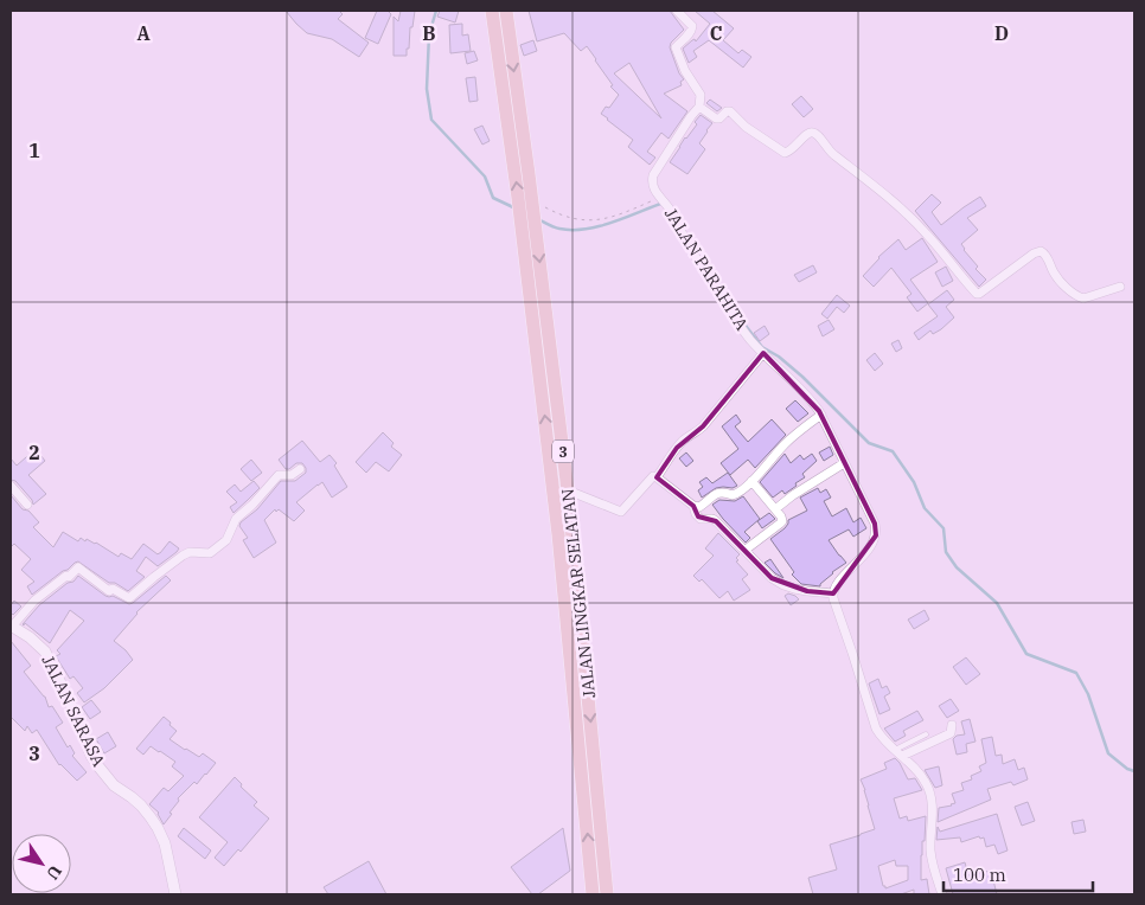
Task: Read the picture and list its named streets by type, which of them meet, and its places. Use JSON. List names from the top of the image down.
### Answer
{
  "streets": {
    "main road": ["3", "JALAN LINGKAR SELATAN"],
    "street": ["JALAN PARAHITA", "JALAN SARASA"]
  },
  "scale_bar": "100 m",
  "north": "bottom right",
  "grid": {
    "columns": [
      "A",
      "B",
      "C",
      "D"
    ],
    "rows": ["1", "2", "3"]
  }
}
